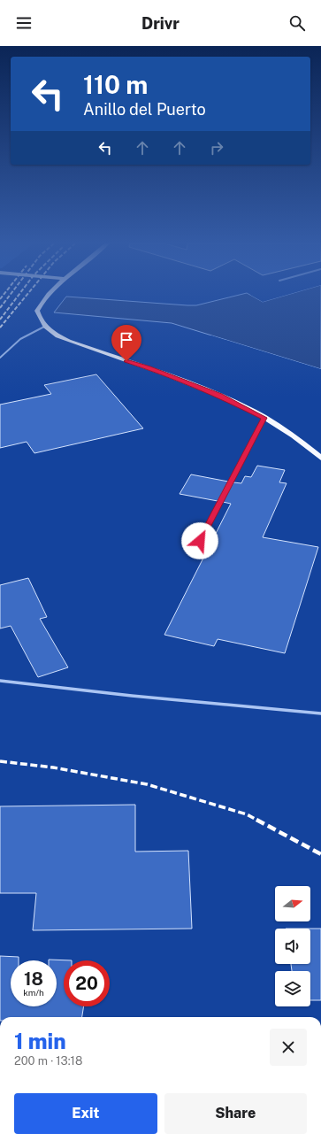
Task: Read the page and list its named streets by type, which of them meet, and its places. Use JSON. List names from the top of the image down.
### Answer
{
  "north": "right",
  "page": {
    "header": "Drivr",
    "turn": ["110 m", "Anillo del Puerto"],
    "speed": "18 km/h",
    "limit": "20",
    "heading": ["1 min", "200 m · 13:18"],
    "buttons": ["Exit", "Share"]
  }
}
